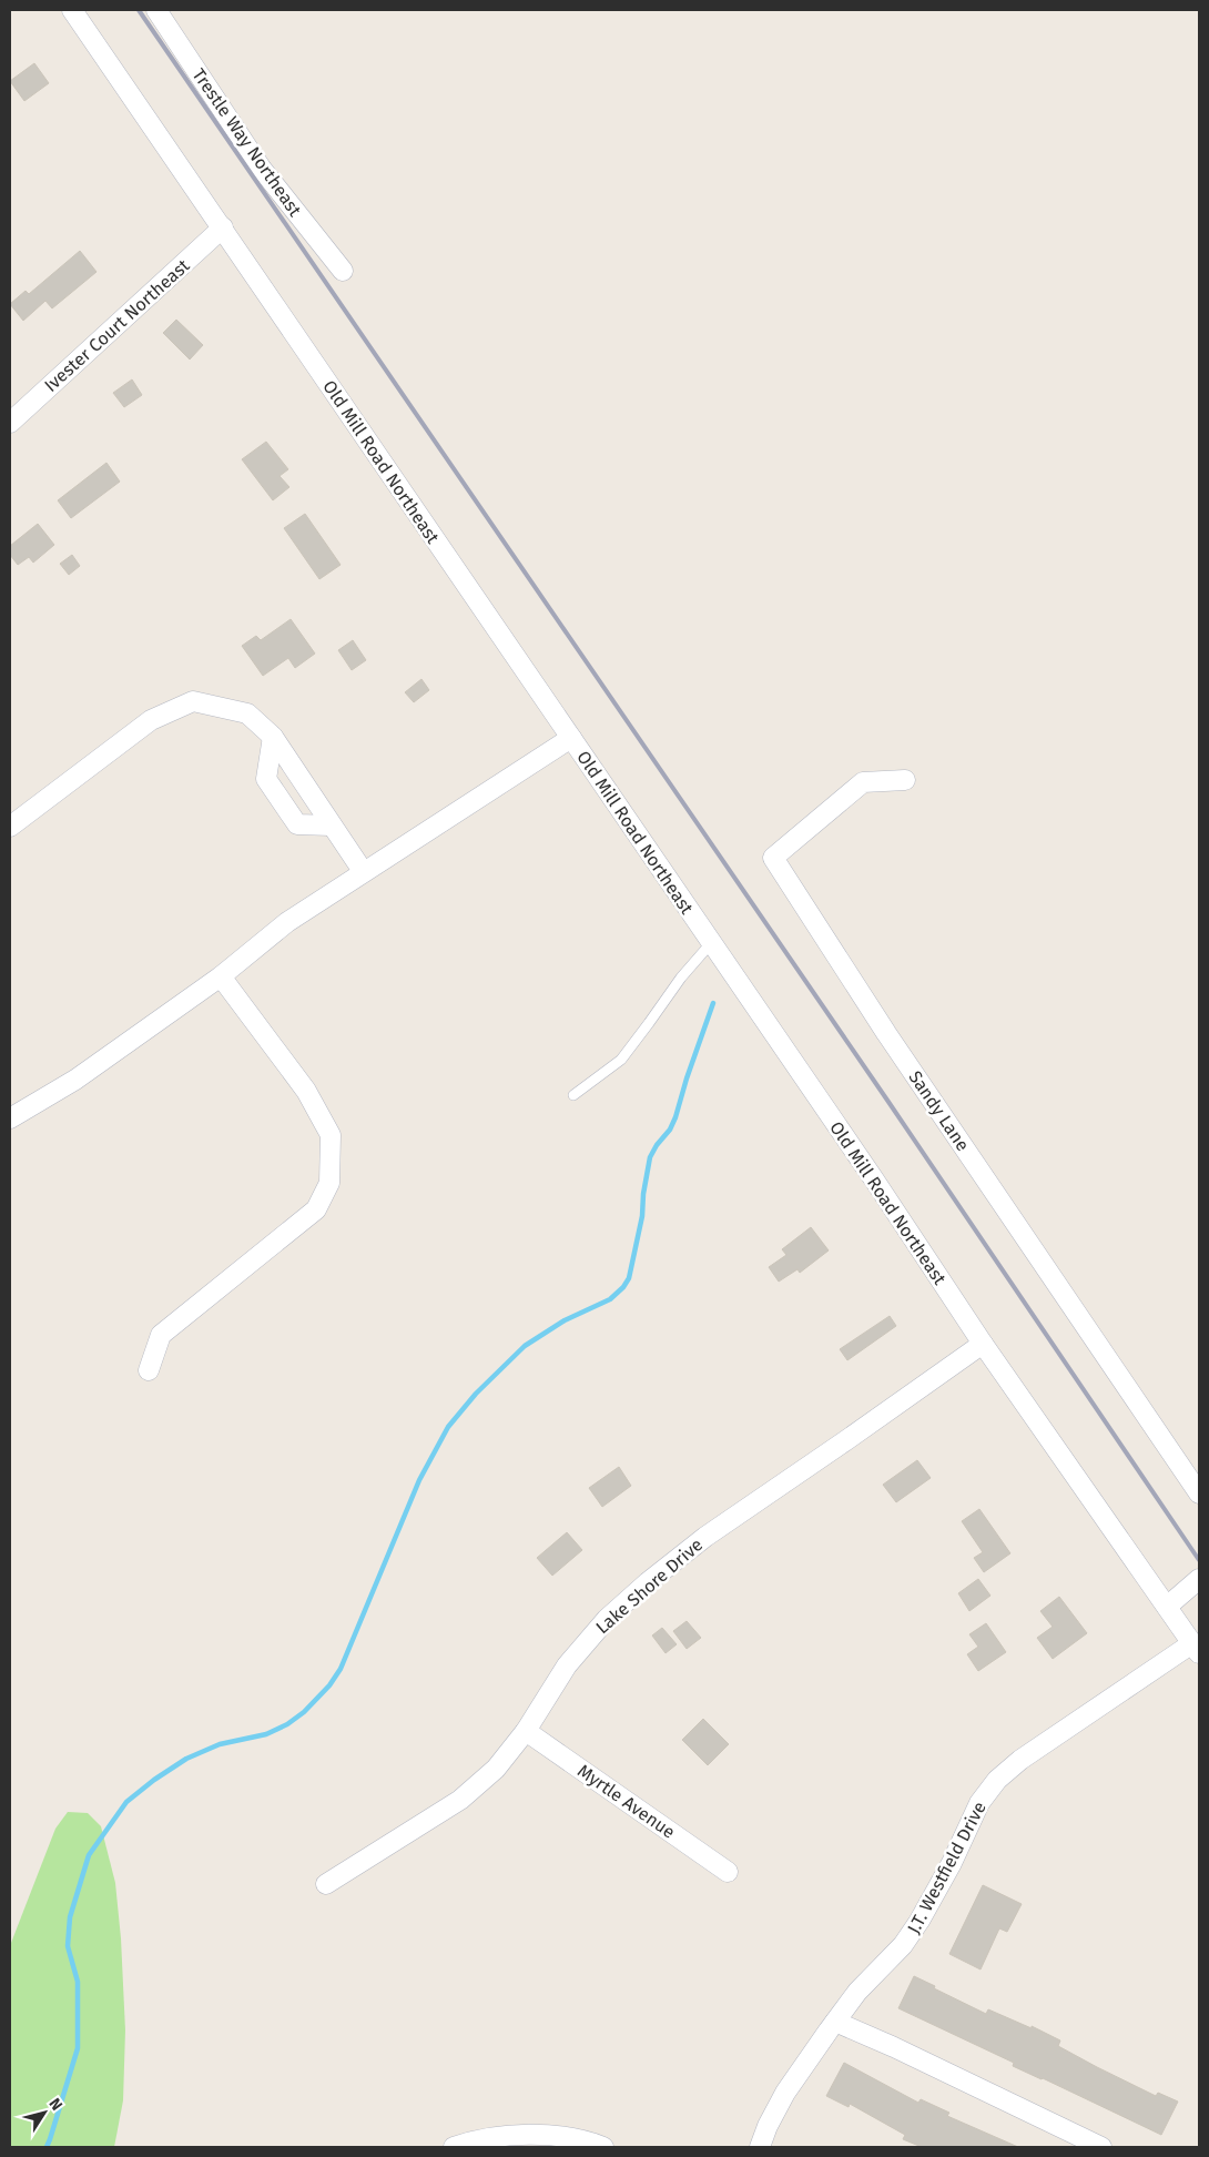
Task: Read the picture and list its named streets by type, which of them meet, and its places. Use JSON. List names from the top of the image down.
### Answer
{
  "streets": {
    "street": [
      "Trestle Way Northeast",
      "Ivester Court Northeast",
      "Old Mill Road Northeast",
      "Sandy Lane",
      "Lake Shore Drive",
      "Myrtle Avenue",
      "J.T. Westfield Drive"
    ]
  },
  "crossings": [
    ["Ivester Court Northeast", "Old Mill Road Northeast"],
    ["Old Mill Road Northeast", "Lake Shore Drive"],
    ["Old Mill Road Northeast", "J.T. Westfield Drive"],
    ["Lake Shore Drive", "Myrtle Avenue"]
  ],
  "north": "top right"
}
